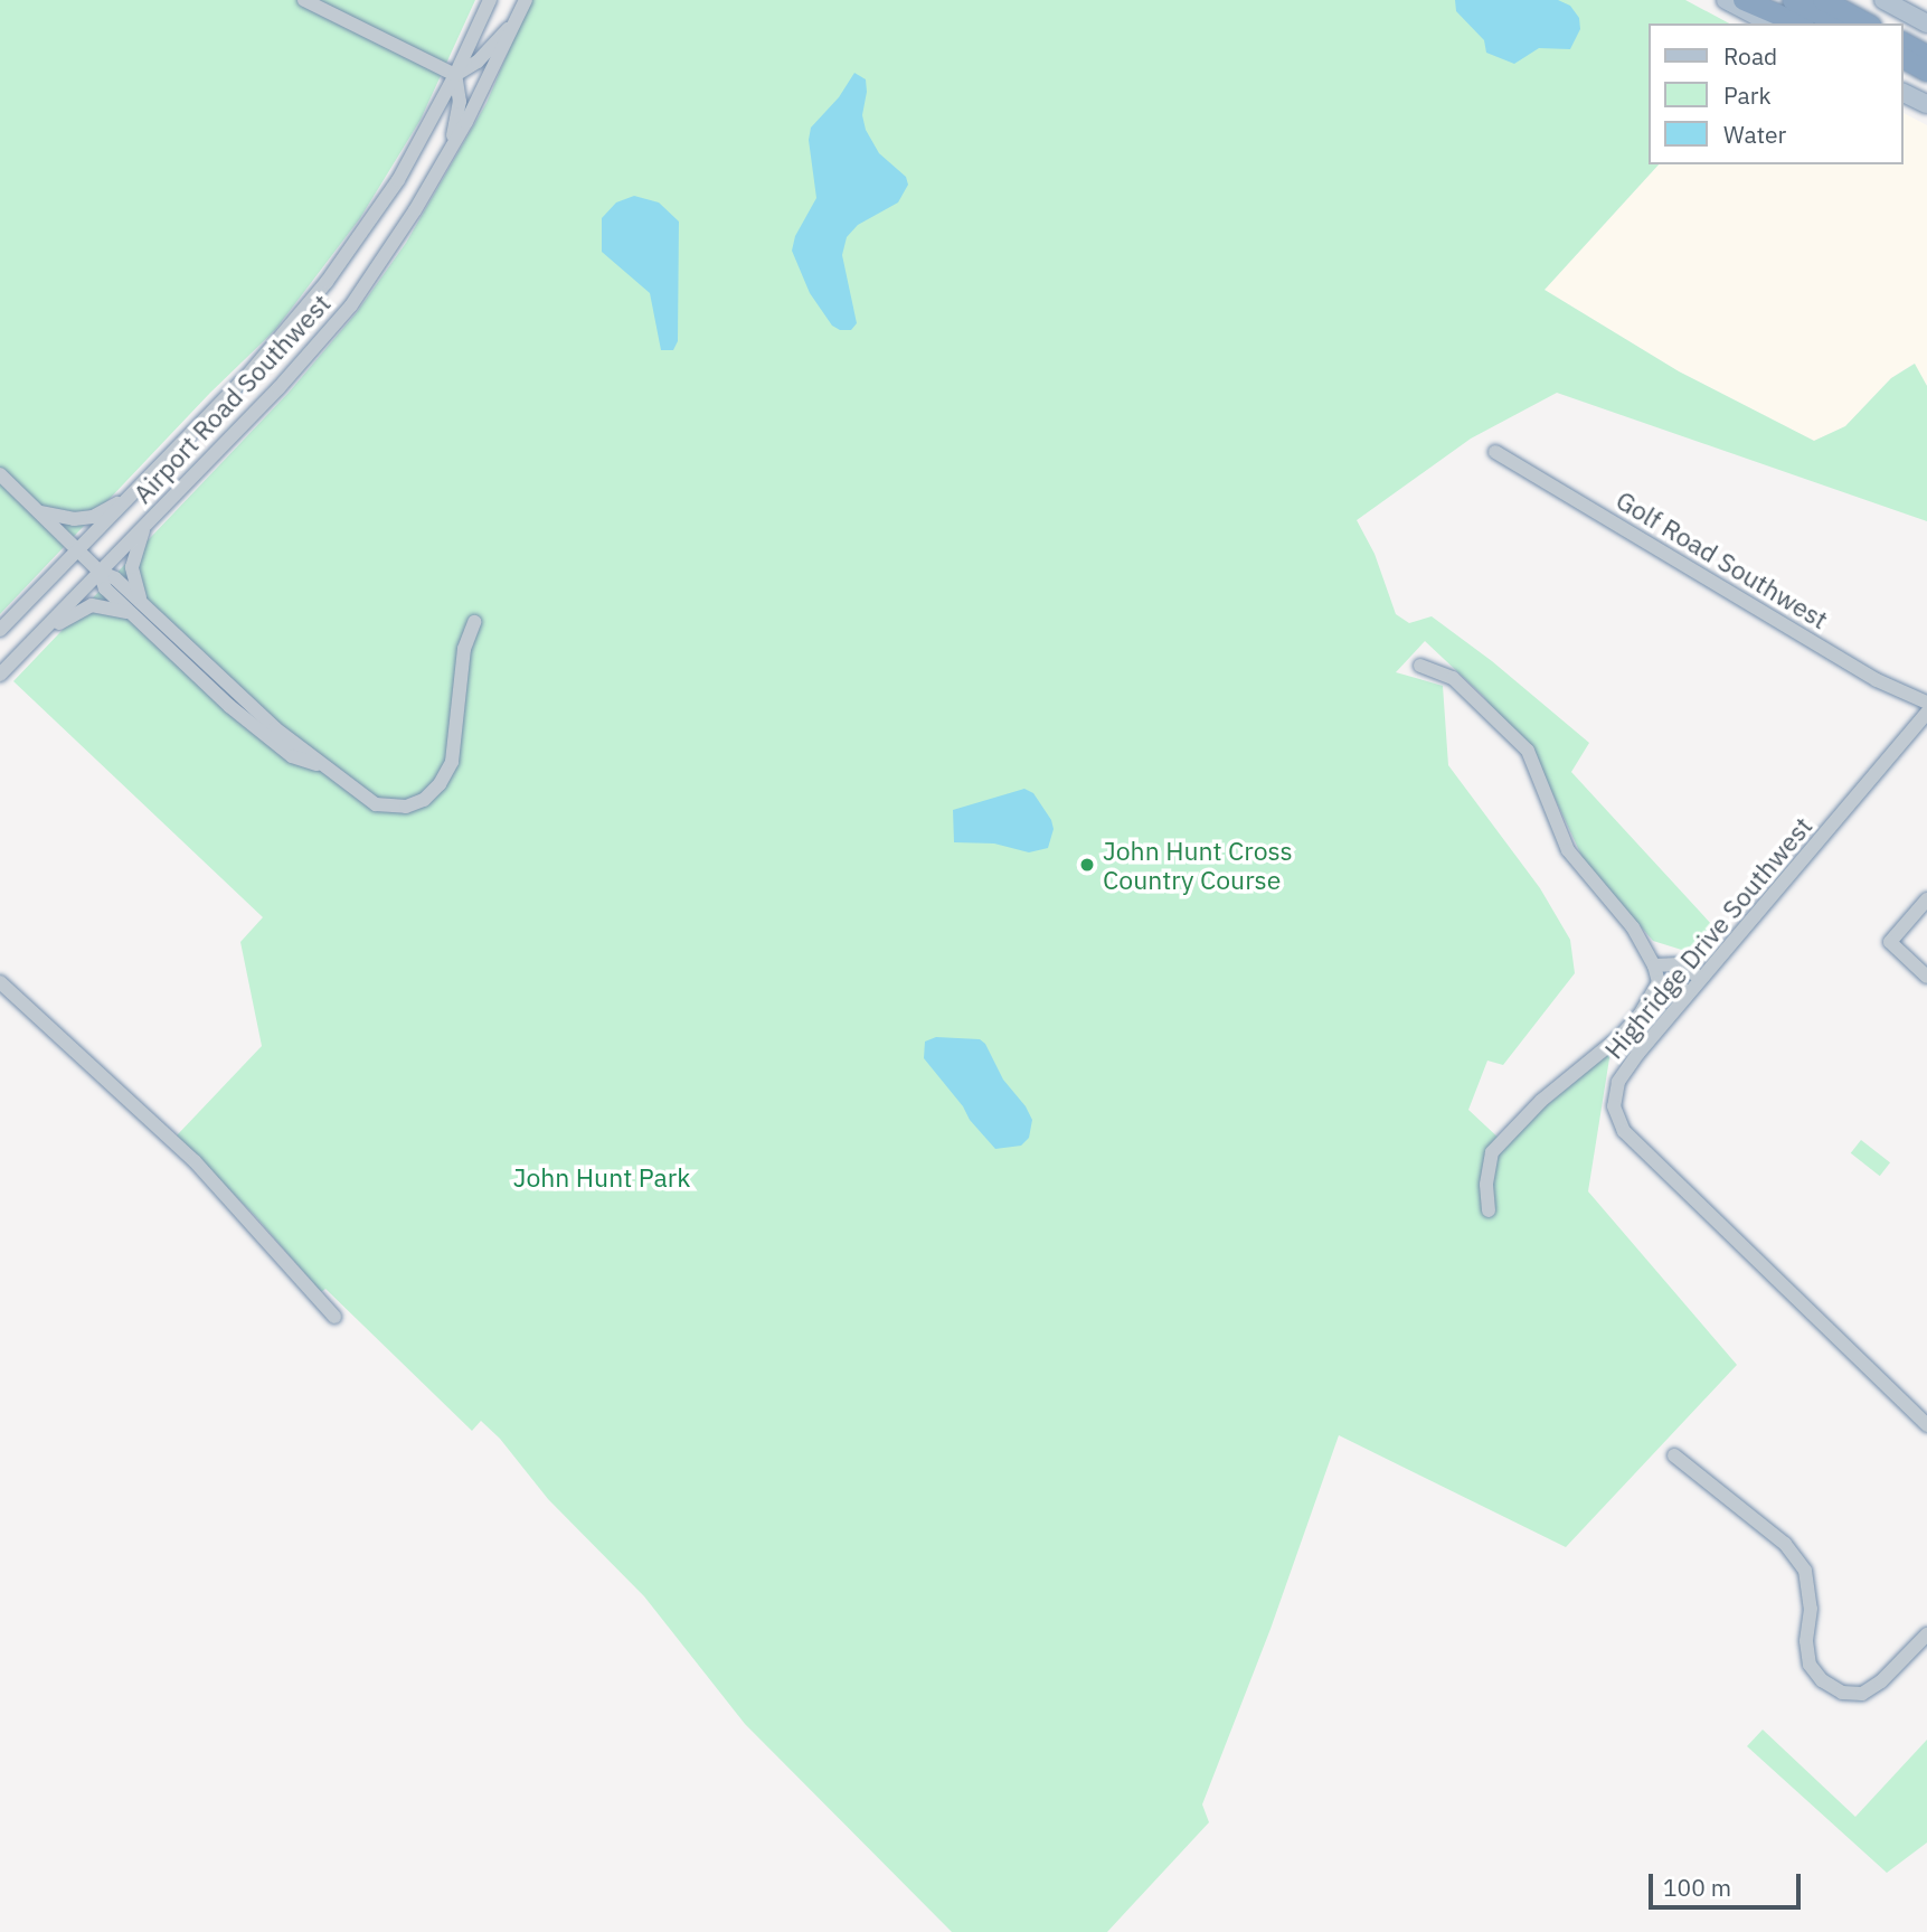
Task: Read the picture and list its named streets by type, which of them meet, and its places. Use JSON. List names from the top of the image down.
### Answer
{
  "streets": {
    "street": ["Airport Road Southwest", "Golf Road Southwest", "Highridge Drive Southwest"]
  },
  "parks": ["John Hunt Park"],
  "places": ["John Hunt Cross Country Course"],
  "legend": ["Road", "Park", "Water"],
  "scale_bar": "100 m"
}
